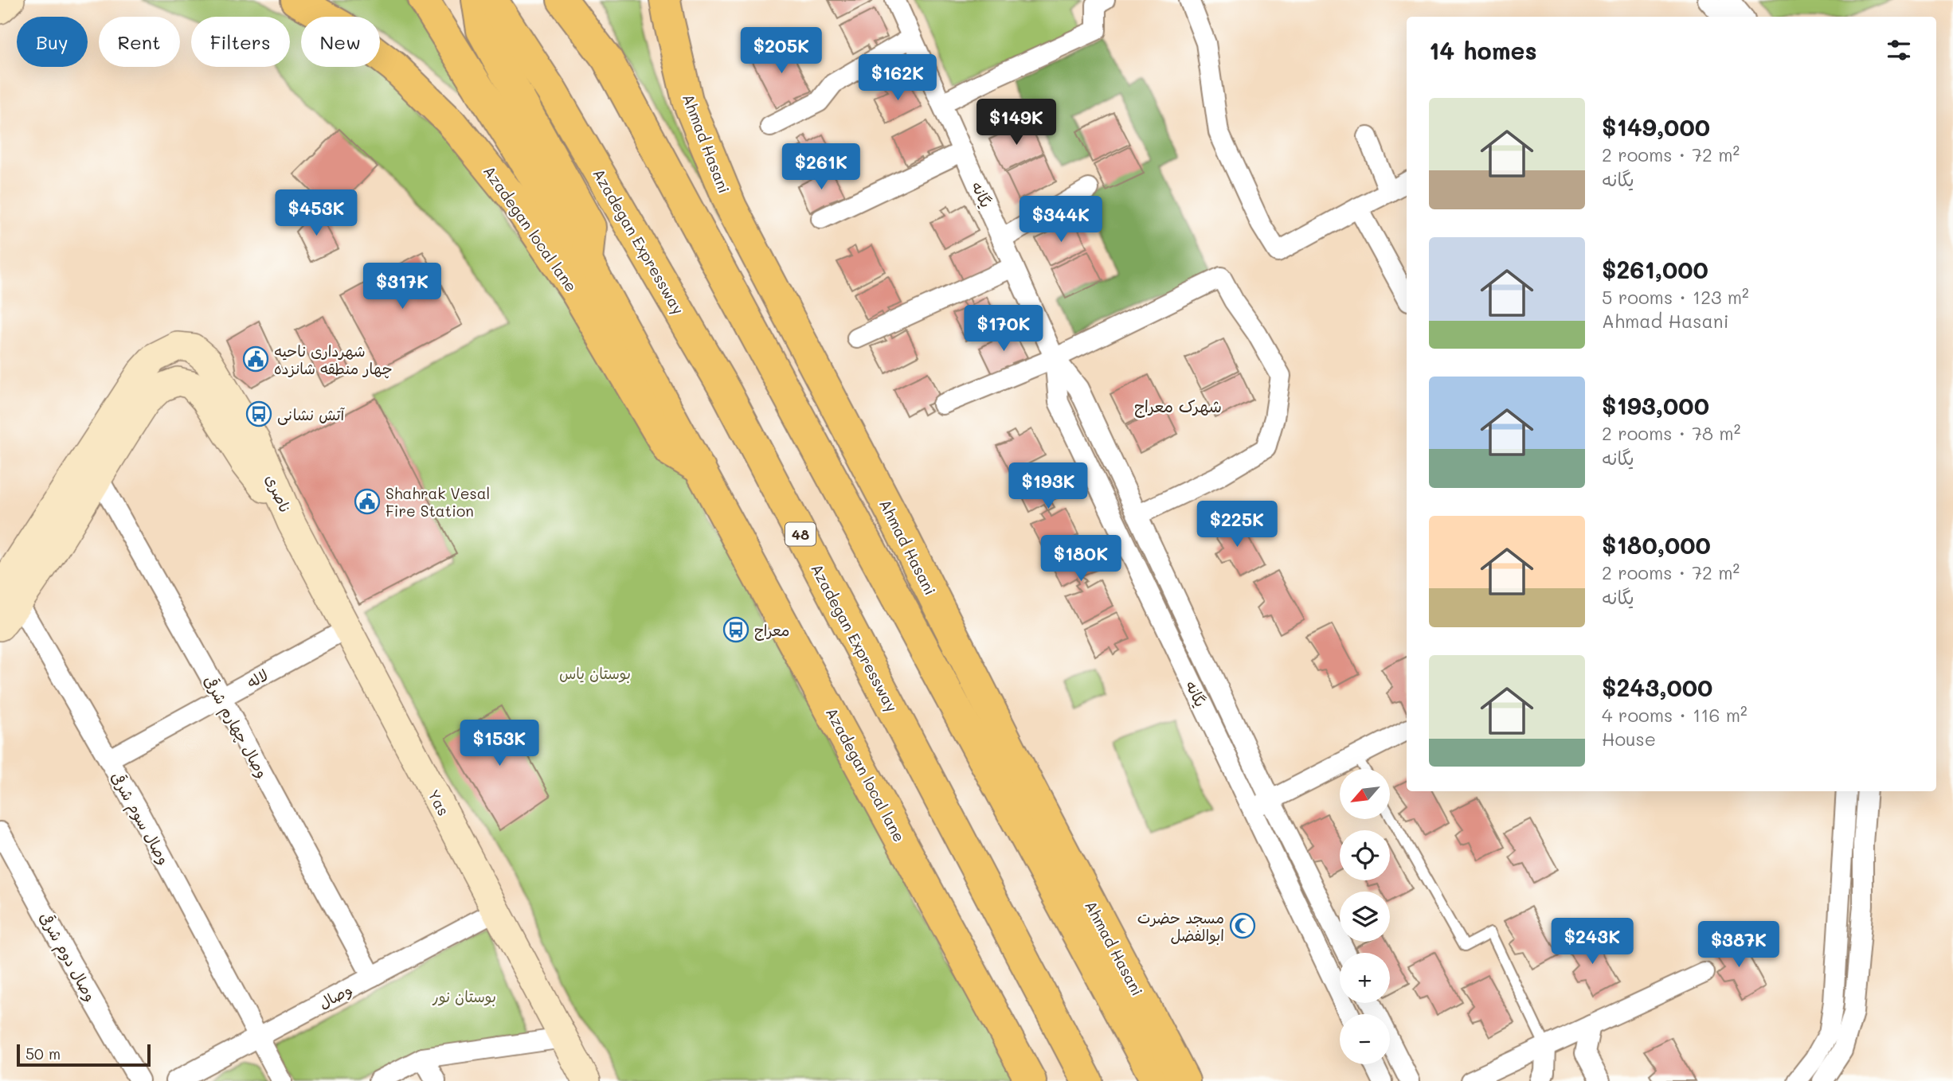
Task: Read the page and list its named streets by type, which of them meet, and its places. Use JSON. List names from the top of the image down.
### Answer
{
  "streets": {
    "main road": [
      "Ahmad Hasani",
      "Azadegan local lane",
      "Azadegan Expressway",
      "48"
    ],
    "street": [
      "یگانه",
      "ناصری",
      "لاله",
      "وصال چهارم شرقی",
      "Yas",
      "وصال سوم شرقی",
      "وصال دوم شرقی",
      "وصال"
    ]
  },
  "crossings": [
    ["ناصری", "وصال چهارم شرقی"],
    ["ناصری", "Yas"],
    ["ناصری", "وصال سوم شرقی"],
    ["لاله", "وصال چهارم شرقی"],
    ["لاله", "Yas"],
    ["لاله", "وصال سوم شرقی"],
    ["وصال چهارم شرقی", "وصال"],
    ["Yas", "وصال"],
    ["وصال سوم شرقی", "وصال"]
  ],
  "districts": ["شهرک معراج"],
  "parks": ["بوستان یاس", "بوستان نور"],
  "places": {
    "public building": ["شهرداری ناحیه چهار منطقه شانزده", "Shahrak Vesal Fire Station"],
    "bus stop": ["آتش نشانی", "معراج"],
    "mosque": ["مسجد حضرت ابوالفضل"]
  },
  "scale_bar": "50 m",
  "north": "bottom left",
  "page": {
    "chip": [
      "Buy",
      "Rent",
      "Filters",
      "New"
    ],
    "heading": "14 homes",
    "price": [
      "$205K",
      "$162K",
      "$149K",
      "$261K",
      "$453K",
      "$344K",
      "$317K",
      "$170K",
      "$193K",
      "$225K",
      "$180K",
      "$153K",
      "$243K",
      "$387K"
    ],
    "list": [
      {
        "name": "$149,000",
        "note": "2 rooms · 72 m² · یگانه"
      },
      {
        "name": "$261,000",
        "note": "5 rooms · 123 m² · Ahmad Hasani"
      },
      {
        "name": "$193,000",
        "note": "2 rooms · 78 m² · یگانه"
      },
      {
        "name": "$180,000",
        "note": "2 rooms · 72 m² · یگانه"
      },
      {
        "name": "$243,000",
        "note": "4 rooms · 116 m² · House"
      }
    ],
    "map_buttons": ["+", "−"],
    "scale": "50 m"
  }
}
